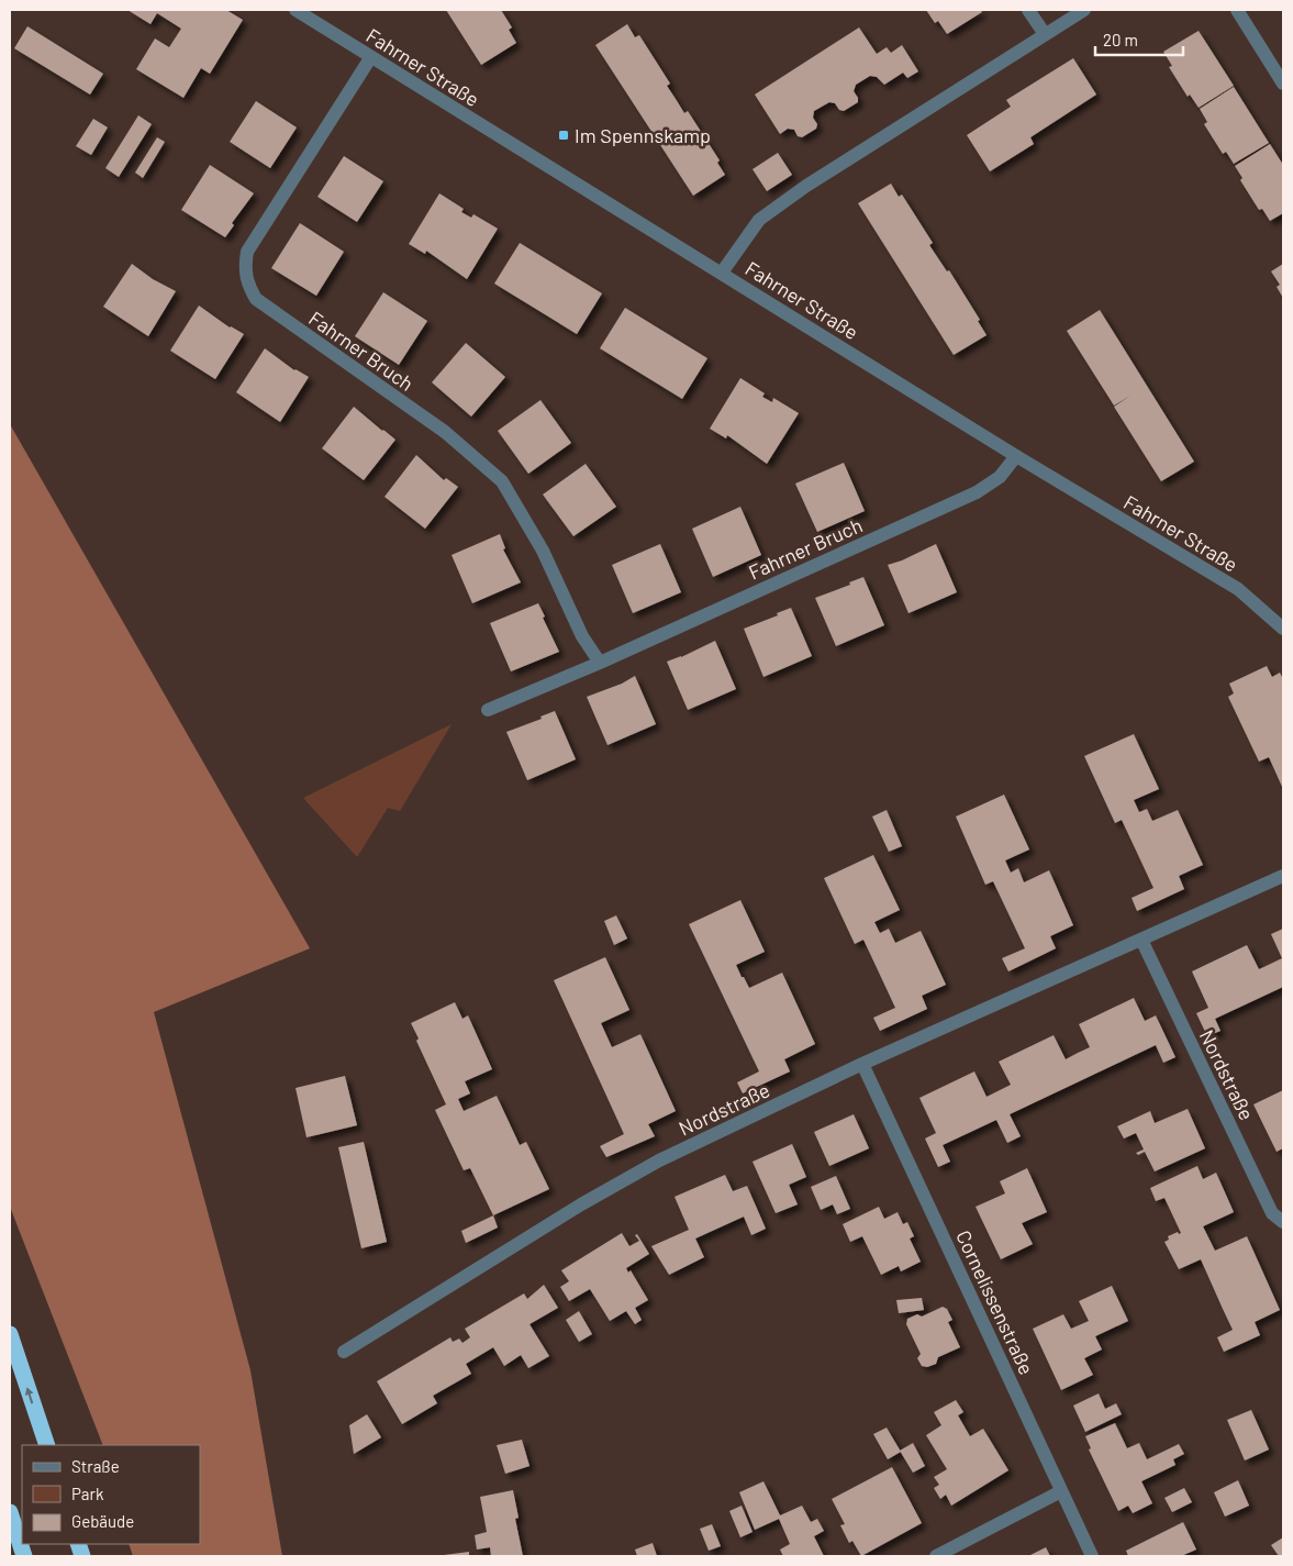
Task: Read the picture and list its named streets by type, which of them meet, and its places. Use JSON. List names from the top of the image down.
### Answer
{
  "streets": {
    "street": [
      "Fahrner Straße",
      "Fahrner Bruch",
      "Nordstraße",
      "Cornelissenstraße"
    ]
  },
  "crossings": [
    ["Fahrner Straße", "Fahrner Bruch"],
    ["Nordstraße", "Cornelissenstraße"]
  ],
  "places": {
    "transit": ["Im Spennskamp"]
  },
  "legend": ["Straße", "Park", "Gebäude"],
  "scale_bar": "20 m"
}
